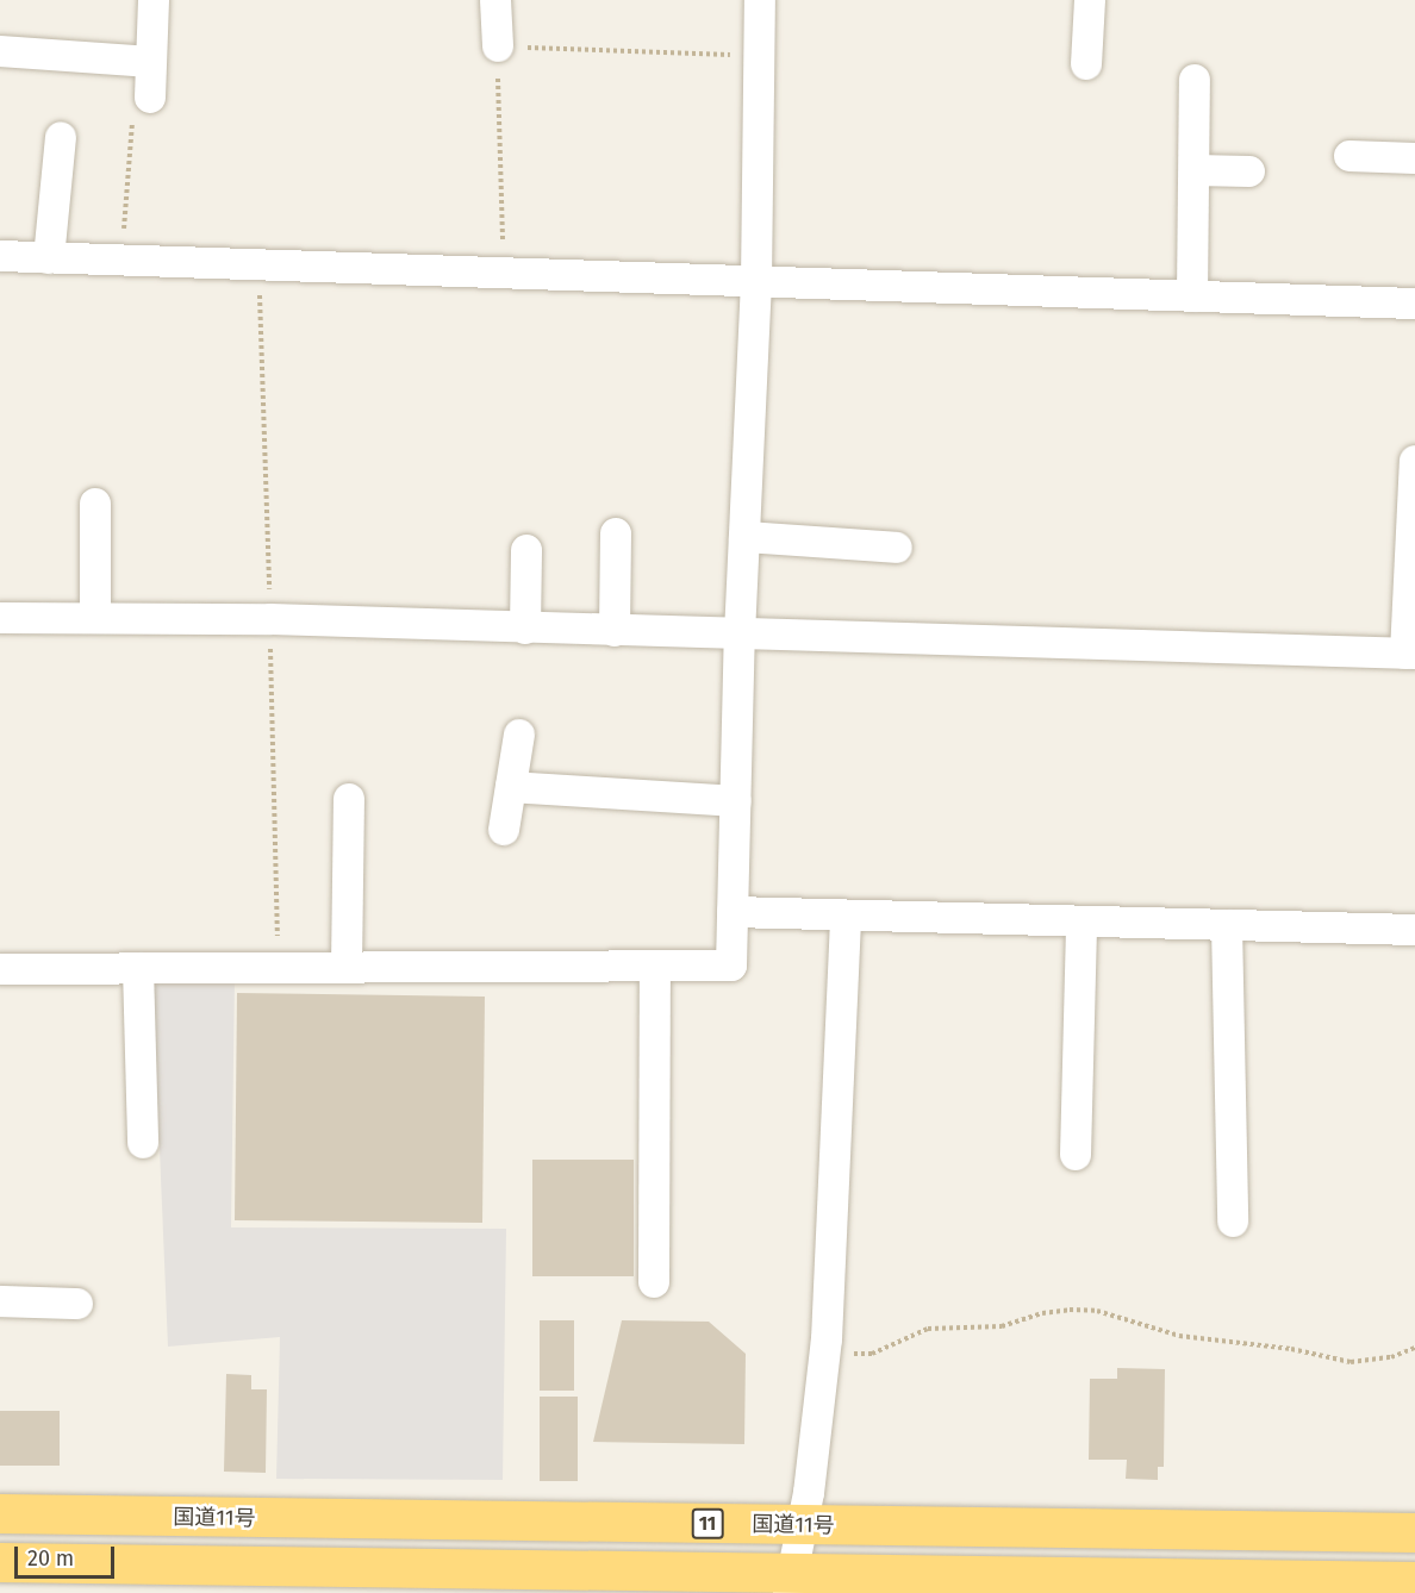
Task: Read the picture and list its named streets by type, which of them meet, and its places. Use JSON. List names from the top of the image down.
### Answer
{
  "streets": {
    "highway": ["国道11号", "11"]
  },
  "scale_bar": "20 m"
}
